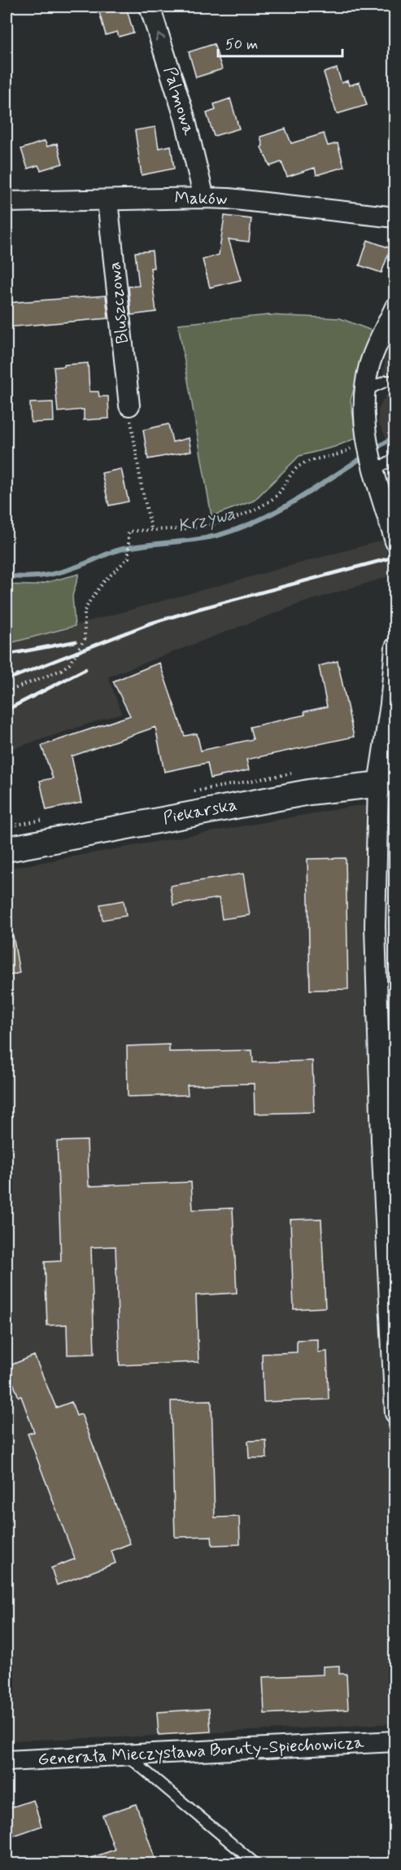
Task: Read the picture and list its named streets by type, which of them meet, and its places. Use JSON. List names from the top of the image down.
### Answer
{
  "streets": {
    "street": [
      "Palmowa",
      "Maków",
      "Bluszczowa",
      "Piekarska",
      "Generała Mieczysława Boruty-Spiechowicza"
    ]
  },
  "crossings": [
    ["Palmowa", "Maków"],
    ["Maków", "Bluszczowa"]
  ],
  "one_way": ["Palmowa"],
  "water": ["Krzywa"],
  "scale_bar": "50 m"
}
